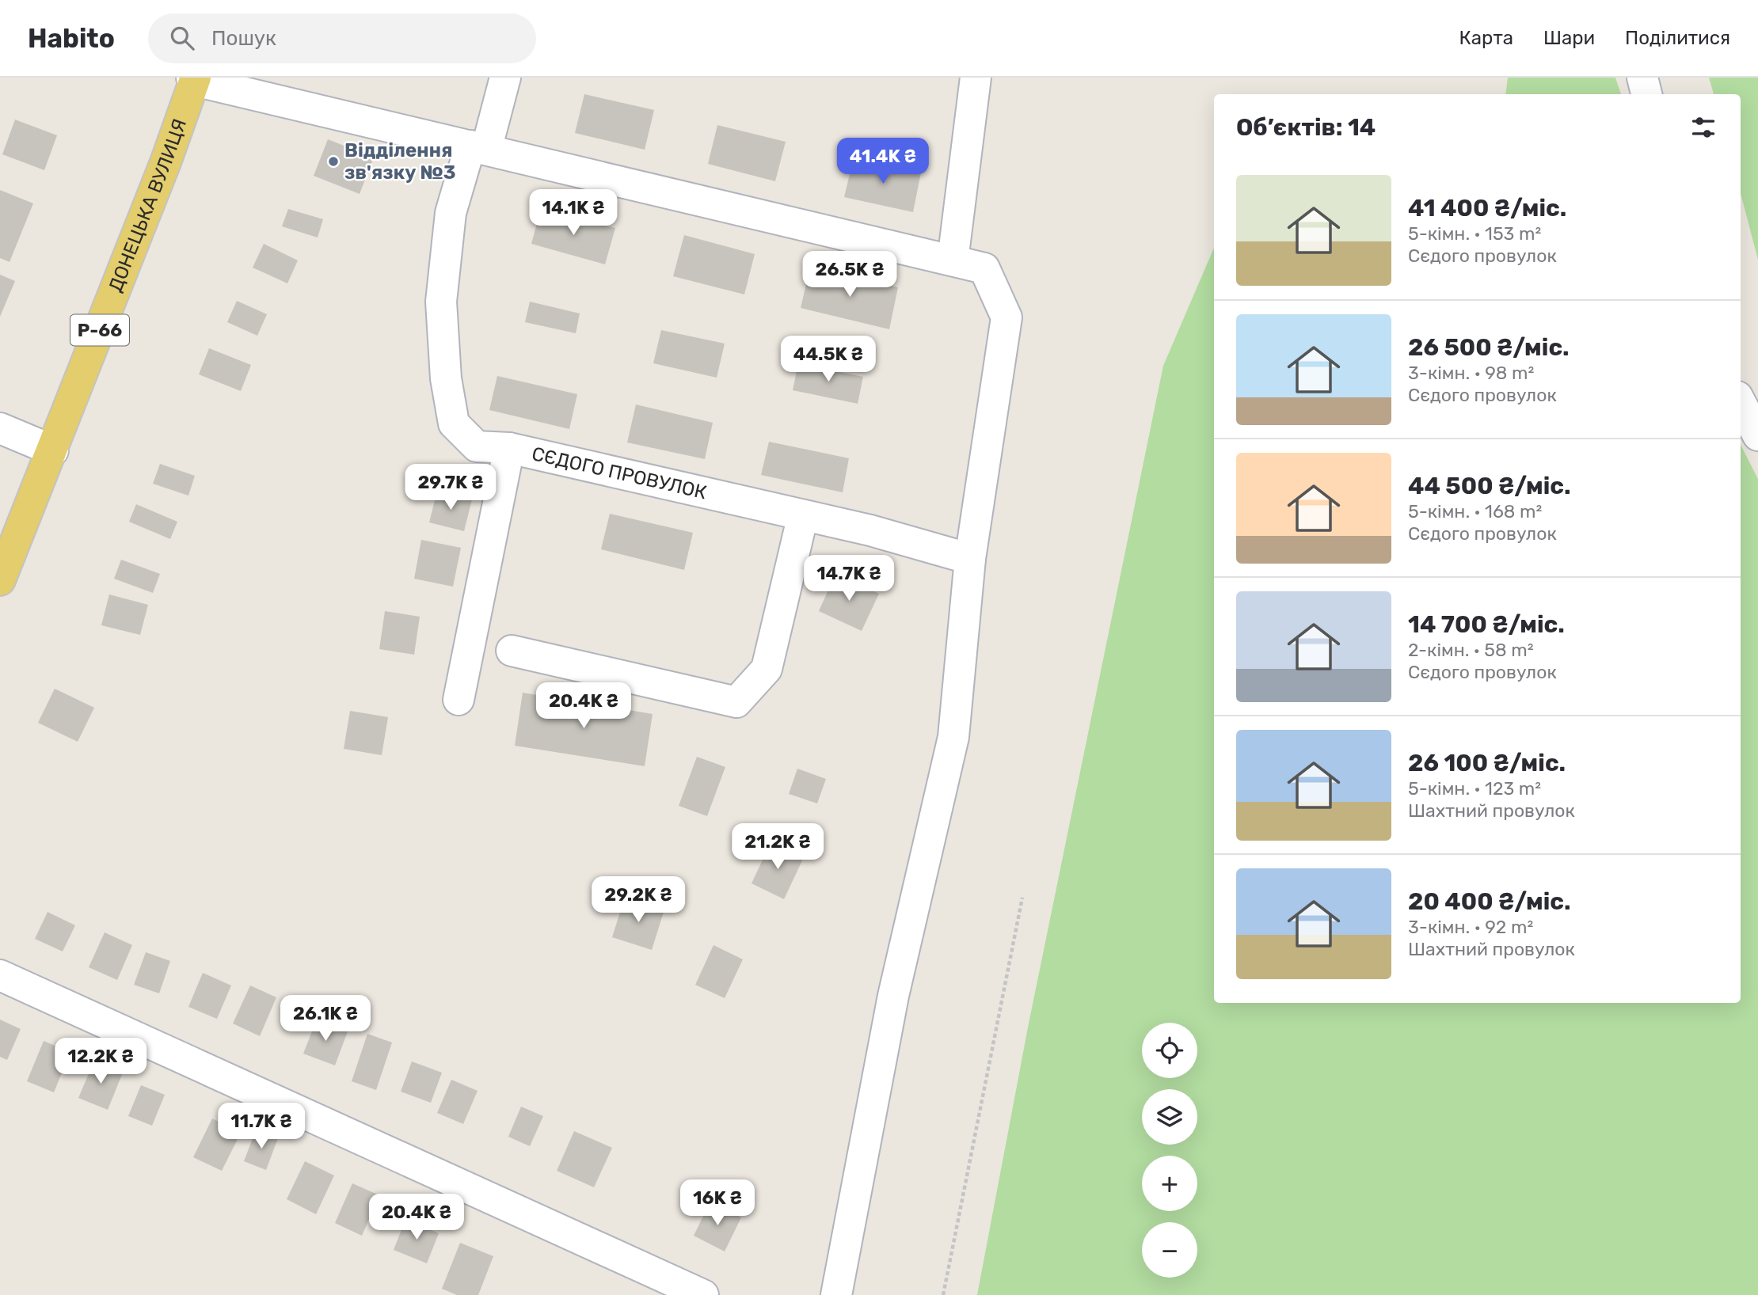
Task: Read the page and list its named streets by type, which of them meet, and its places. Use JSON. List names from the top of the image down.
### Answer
{
  "streets": {
    "main road": ["ДОНЕЦЬКА ВУЛИЦЯ", "Р-66"],
    "street": ["СЄДОГО ПРОВУЛОК"]
  },
  "places": ["Відділення зв'язку №3"],
  "page": {
    "header": "Habito",
    "search": "Пошук",
    "nav": ["Карта", "Шари", "Поділитися"],
    "heading": "Об’єктів: 14",
    "price": [
      "41.4K ₴",
      "14.1K ₴",
      "26.5K ₴",
      "44.5K ₴",
      "29.7K ₴",
      "14.7K ₴",
      "20.4K ₴",
      "21.2K ₴",
      "29.2K ₴",
      "26.1K ₴",
      "12.2K ₴",
      "11.7K ₴",
      "16K ₴",
      "20.4K ₴"
    ],
    "list": [
      {
        "name": "41 400 ₴/міс.",
        "note": "5-кімн. · 153 m² · Сєдого провулок"
      },
      {
        "name": "26 500 ₴/міс.",
        "note": "3-кімн. · 98 m² · Сєдого провулок"
      },
      {
        "name": "44 500 ₴/міс.",
        "note": "5-кімн. · 168 m² · Сєдого провулок"
      },
      {
        "name": "14 700 ₴/міс.",
        "note": "2-кімн. · 58 m² · Сєдого провулок"
      },
      {
        "name": "26 100 ₴/міс.",
        "note": "5-кімн. · 123 m² · Шахтний провулок"
      },
      {
        "name": "20 400 ₴/міс.",
        "note": "3-кімн. · 92 m² · Шахтний провулок"
      }
    ],
    "map_buttons": ["+", "−"]
  }
}
